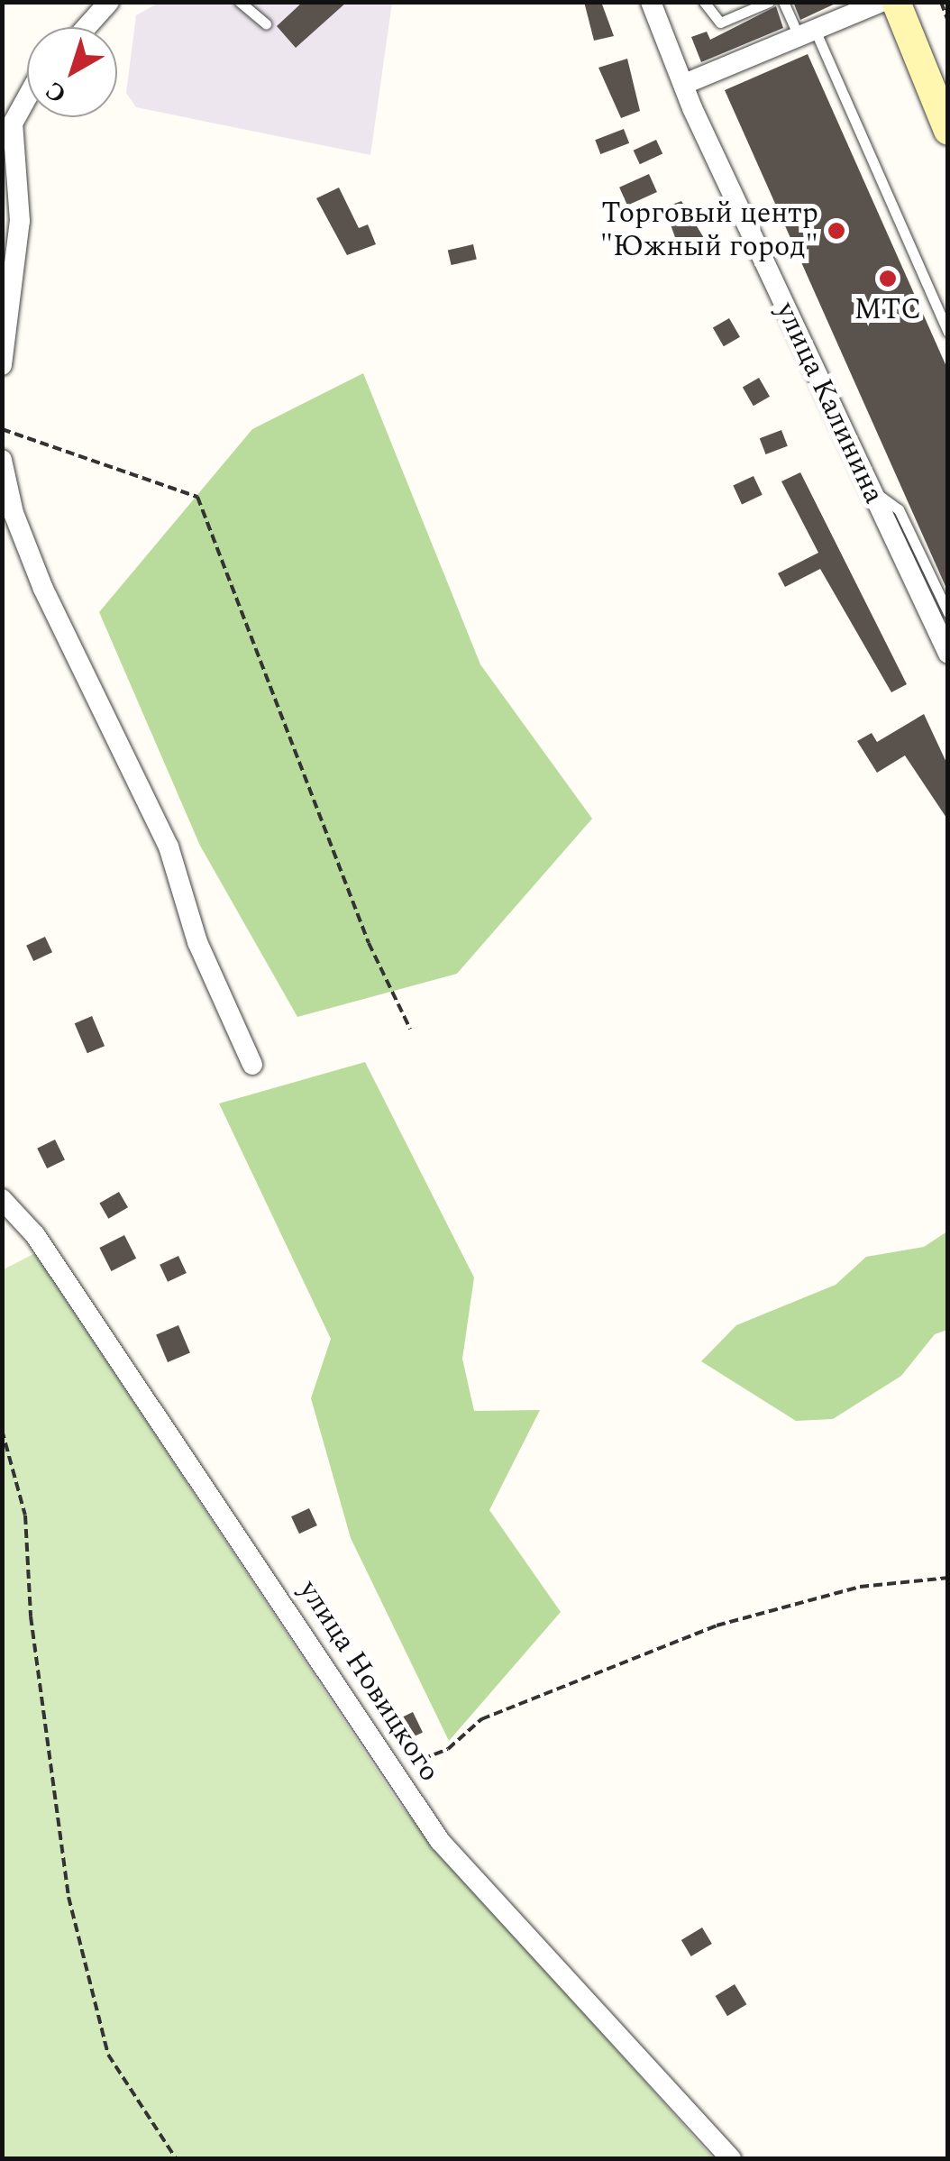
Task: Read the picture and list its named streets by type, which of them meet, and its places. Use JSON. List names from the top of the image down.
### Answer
{
  "streets": {
    "street": ["улица Калинина", "улица Новицкого"]
  },
  "places": ["Торговый центр \"Южный город\"", "МТС"],
  "north": "bottom left"
}
